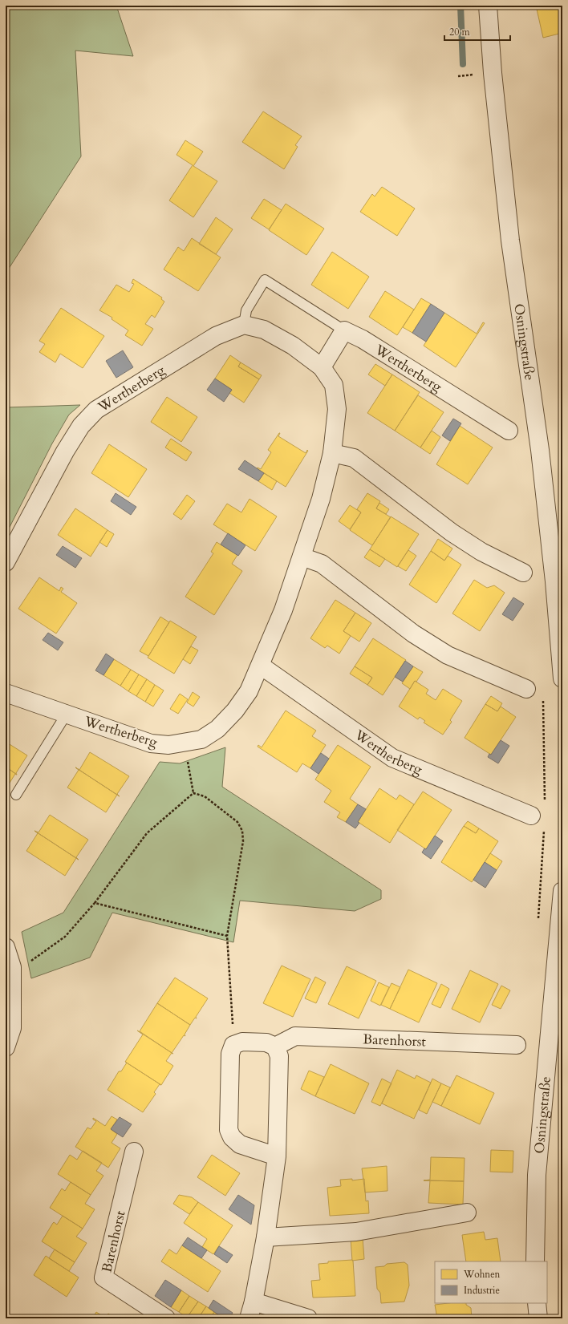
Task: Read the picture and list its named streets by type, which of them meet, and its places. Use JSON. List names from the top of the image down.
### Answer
{
  "streets": {
    "street": ["Osningstraße", "Wertherberg", "Barenhorst"]
  },
  "legend": ["Wohnen", "Industrie"],
  "scale_bar": "20 m"
}
